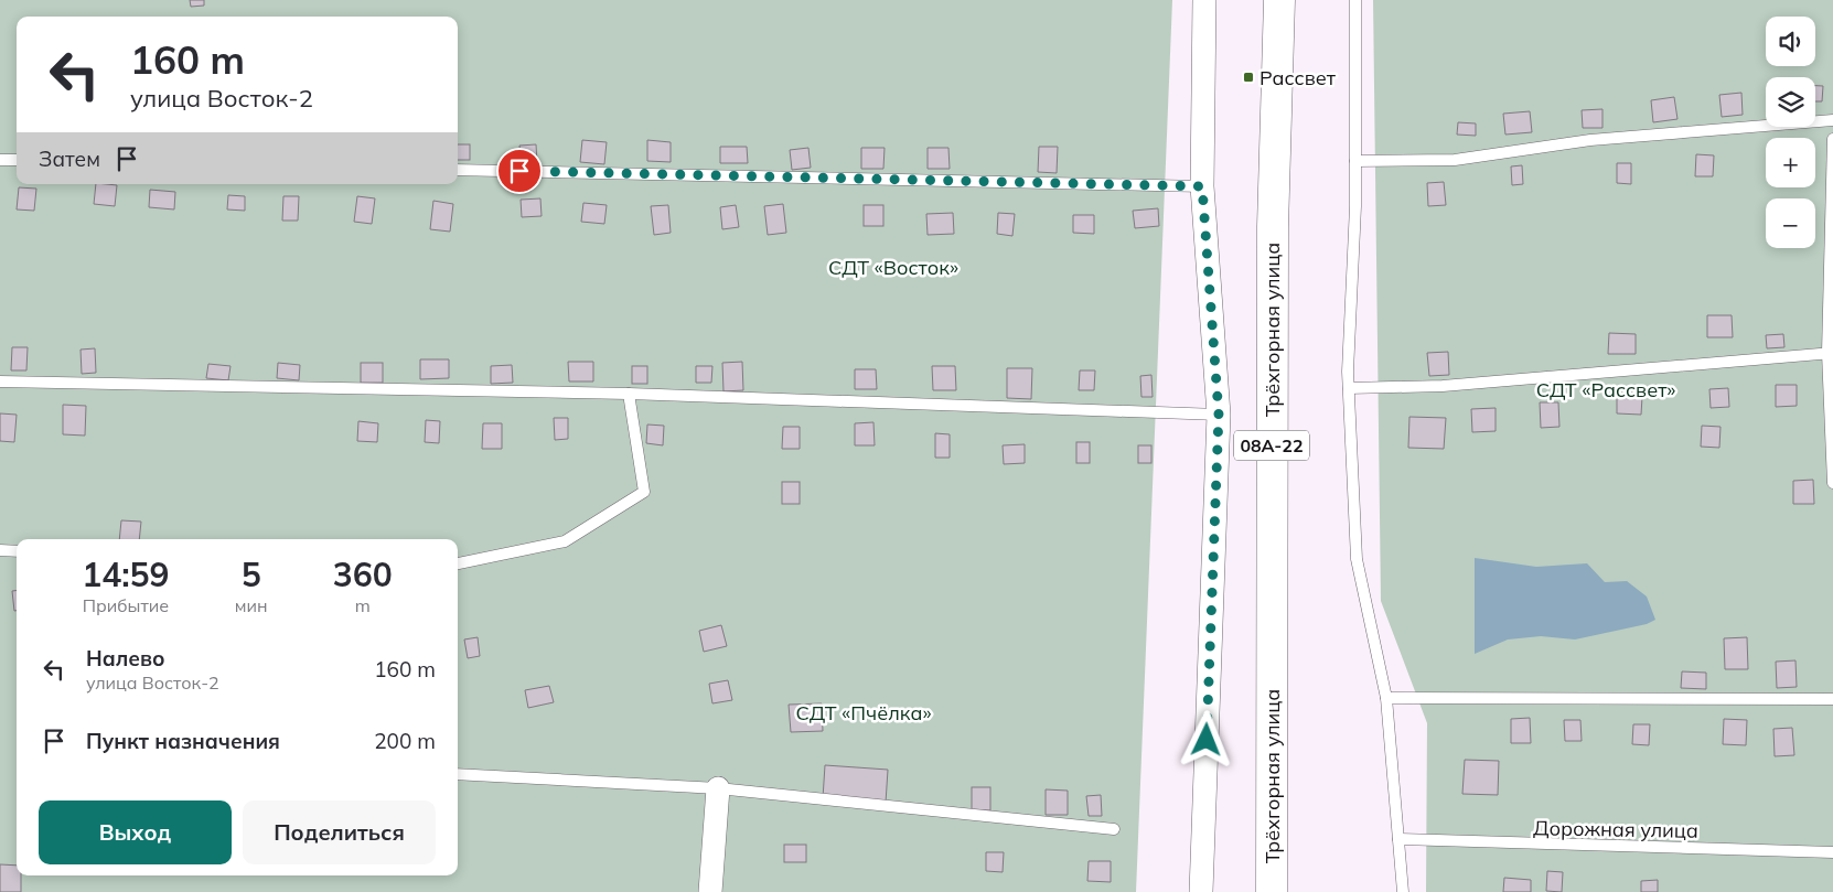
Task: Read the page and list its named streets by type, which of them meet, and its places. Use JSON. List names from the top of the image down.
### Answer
{
  "streets": {
    "highway": ["Трёхгорная улица", "08А-22"],
    "lane": ["Дорожная улица"]
  },
  "parks": ["СДТ «Восток»", "СДТ «Рассвет»", "СДТ «Пчёлка»"],
  "places": {
    "transit": ["Рассвет"]
  },
  "page": {
    "map_buttons": ["+", "−"],
    "turn": ["160 m", "улица Восток-2"],
    "then": "Затем",
    "eta": [
      "14:59",
      "Прибытие",
      "5",
      "мин",
      "360",
      "m"
    ],
    "list": [
      {
        "name": "Налево",
        "note": "улица Восток-2",
        "value": "160 m"
      },
      {
        "name": "Пункт назначения",
        "value": "200 m"
      }
    ],
    "buttons": ["Выход", "Поделиться"]
  }
}
